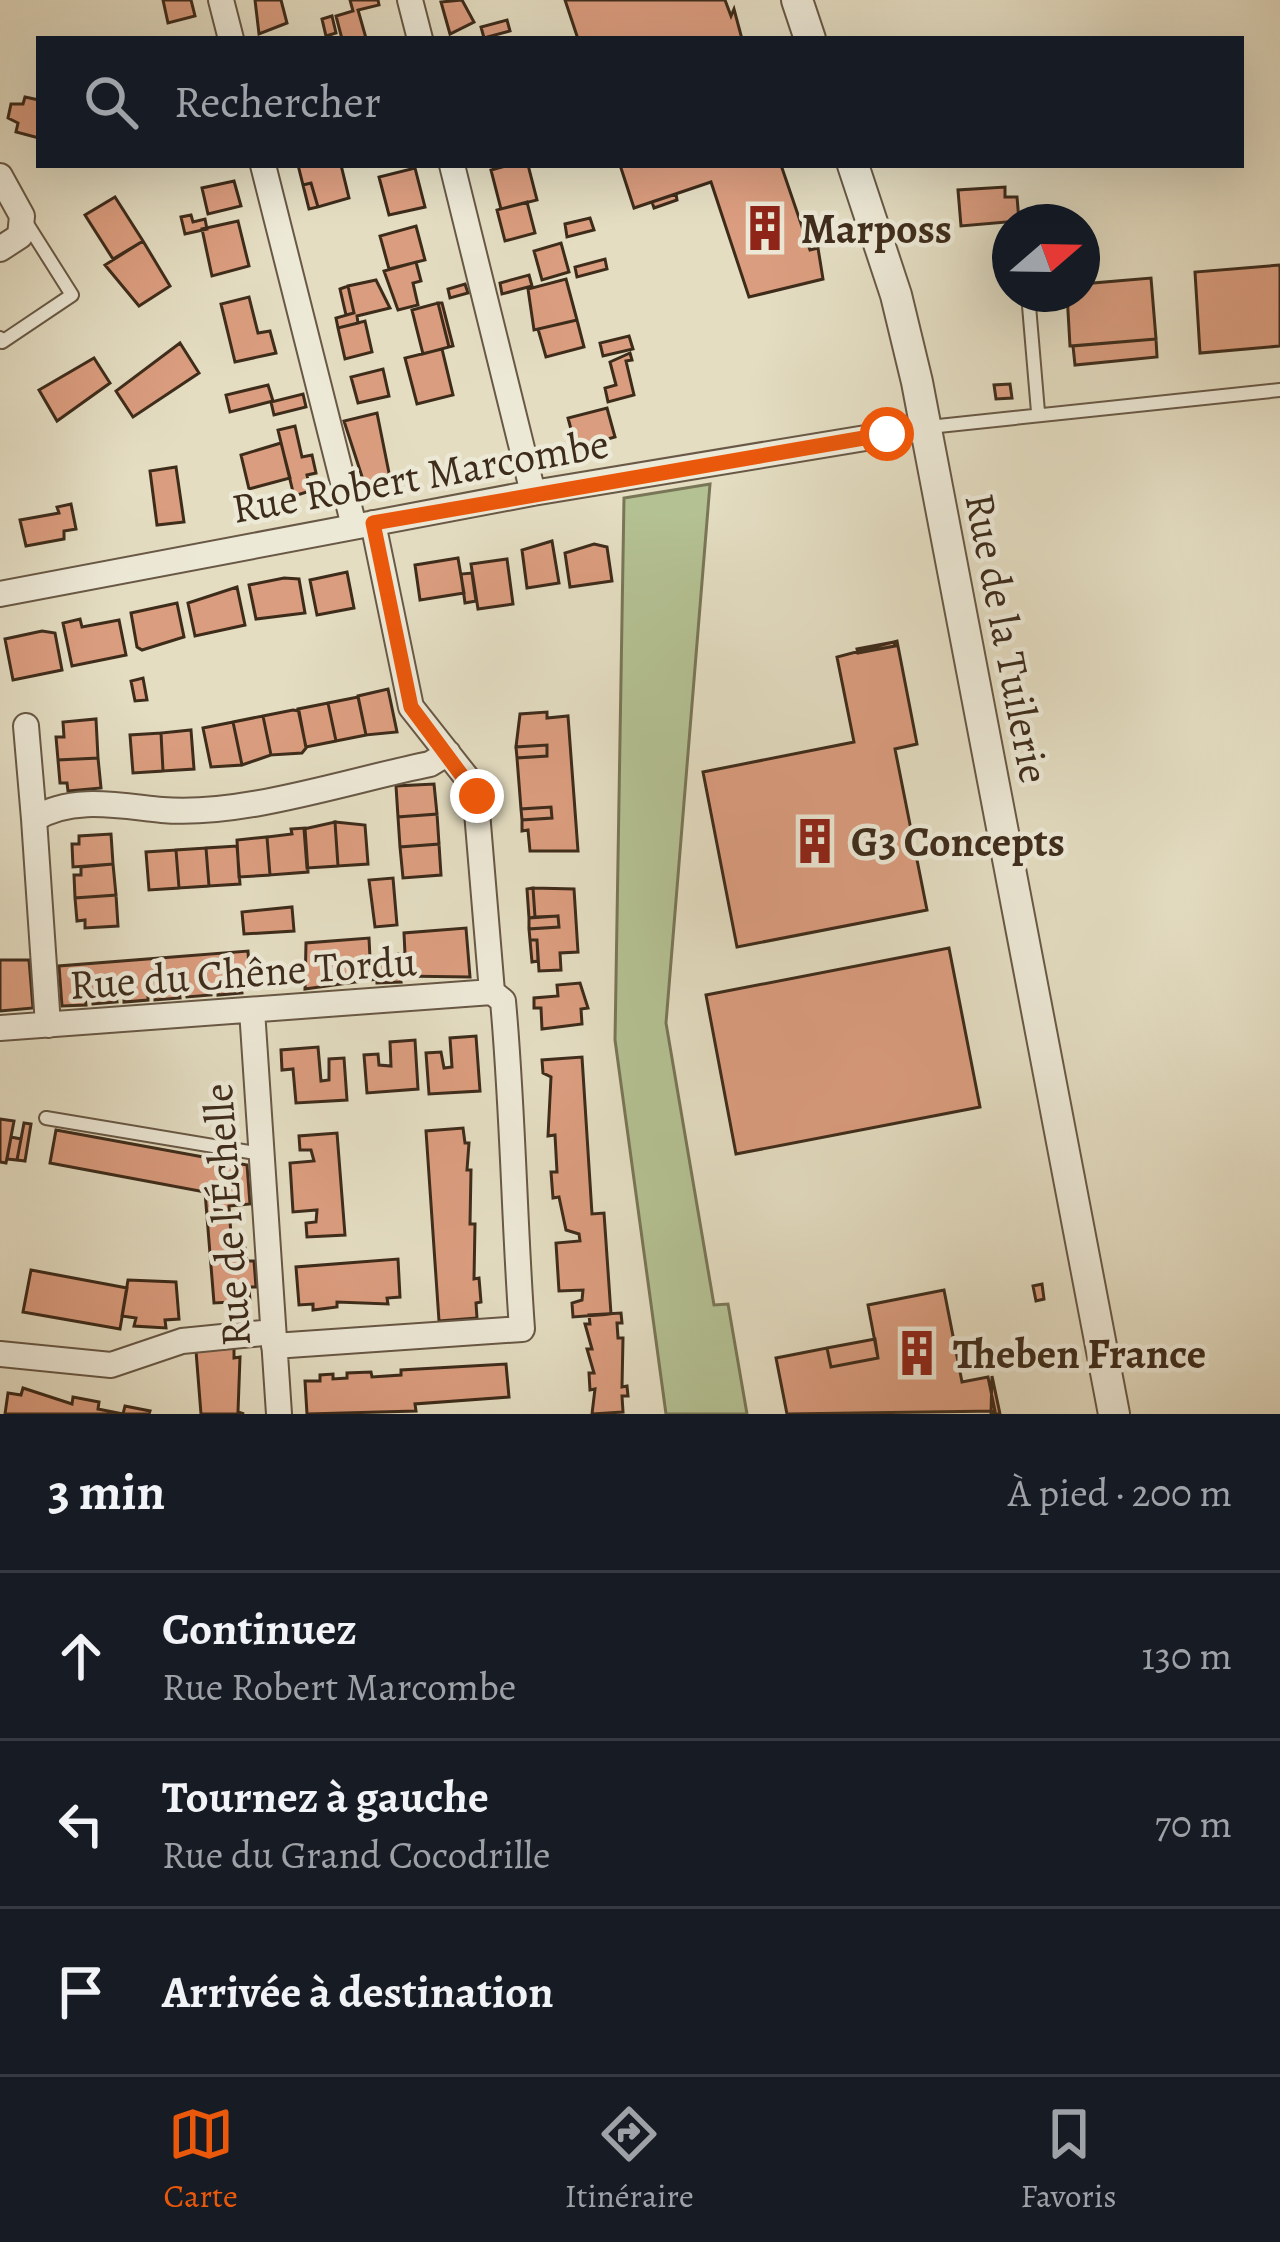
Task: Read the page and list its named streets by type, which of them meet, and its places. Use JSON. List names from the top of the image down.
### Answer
{
  "streets": {
    "street": [
      "Rue Robert Marcombe",
      "Rue de la Tuilerie",
      "Rue du Chêne Tordu",
      "Rue de l'Échelle"
    ]
  },
  "crossings": [
    ["Rue Robert Marcombe", "Rue de la Tuilerie"],
    ["Rue du Chêne Tordu", "Rue de l'Échelle"]
  ],
  "places": {
    "building": ["Marposs", "G3 Concepts", "Theben France"]
  },
  "north": "right",
  "page": {
    "search": "Rechercher",
    "heading": ["3 min", "À pied · 200 m"],
    "list": [
      ["Continuez", "Rue Robert Marcombe", "130 m"],
      ["Tournez à gauche", "Rue du Grand Cocodrille", "70 m"],
      "Arrivée à destination"
    ],
    "nav": ["Carte", "Itinéraire", "Favoris"]
  }
}
